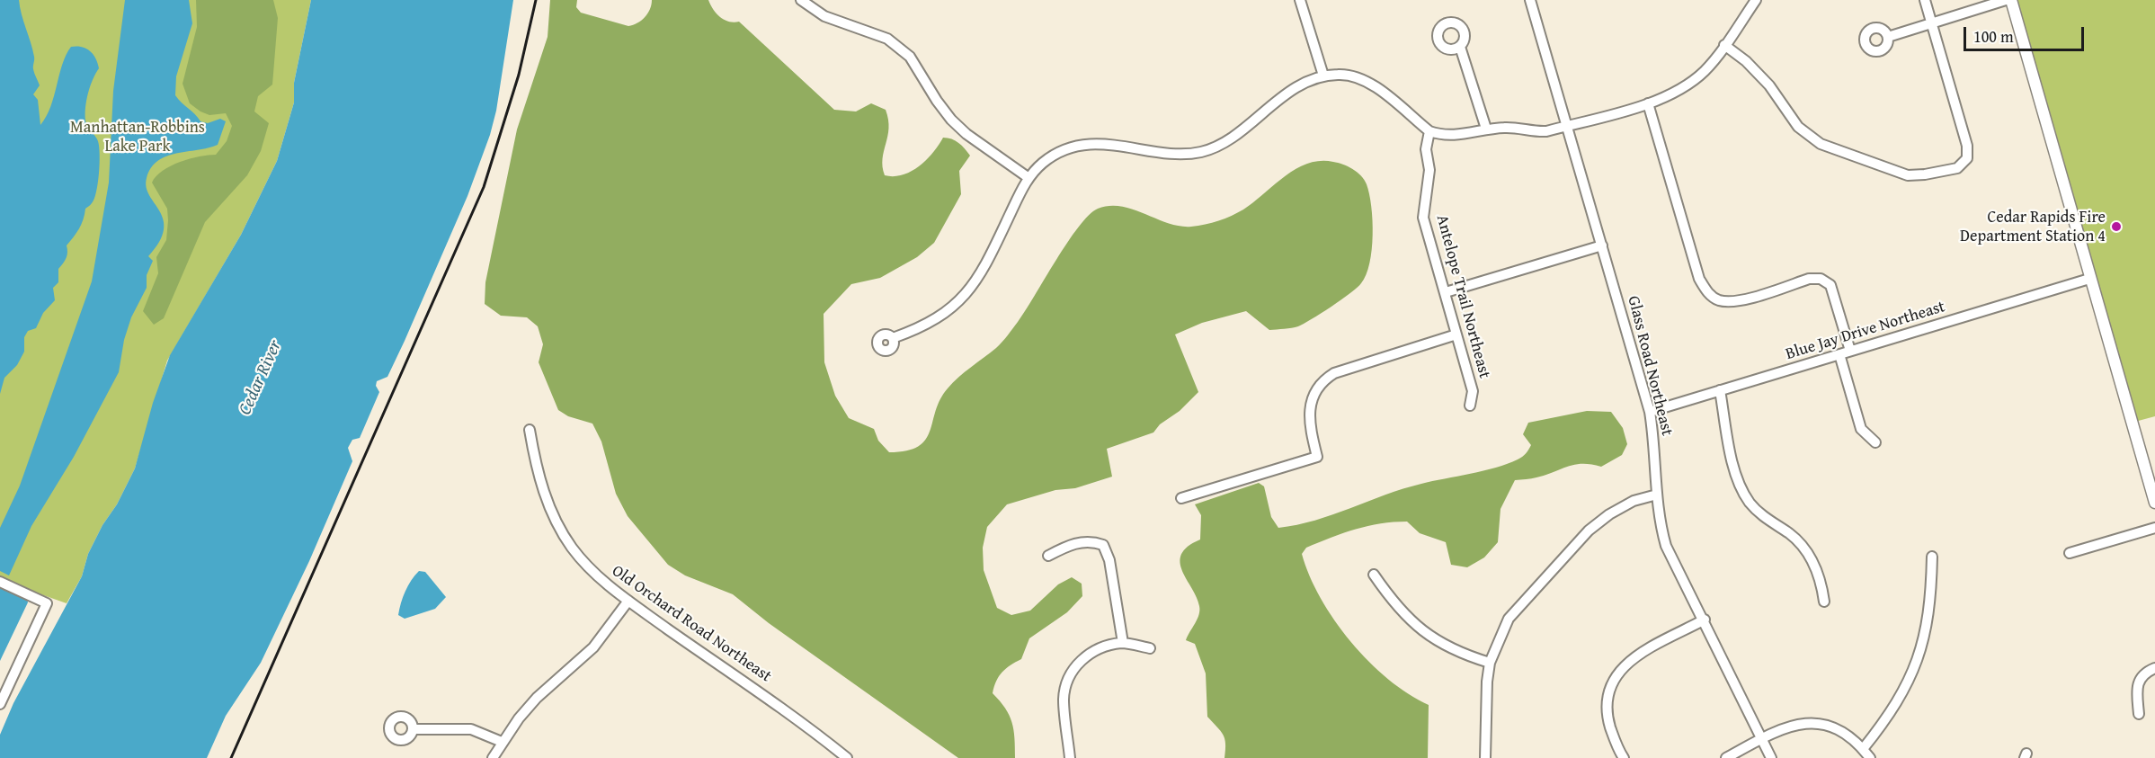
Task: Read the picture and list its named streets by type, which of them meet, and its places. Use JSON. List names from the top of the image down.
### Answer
{
  "streets": {
    "street": [
      "Antelope Trail Northeast",
      "Blue Jay Drive Northeast",
      "Glass Road Northeast",
      "Old Orchard Road Northeast"
    ]
  },
  "crossings": [
    ["Blue Jay Drive Northeast", "Glass Road Northeast"]
  ],
  "water": ["Cedar River"],
  "parks": ["Manhattan-Robbins Lake Park"],
  "places": ["Cedar Rapids Fire Department Station 4"],
  "scale_bar": "100 m"
}
